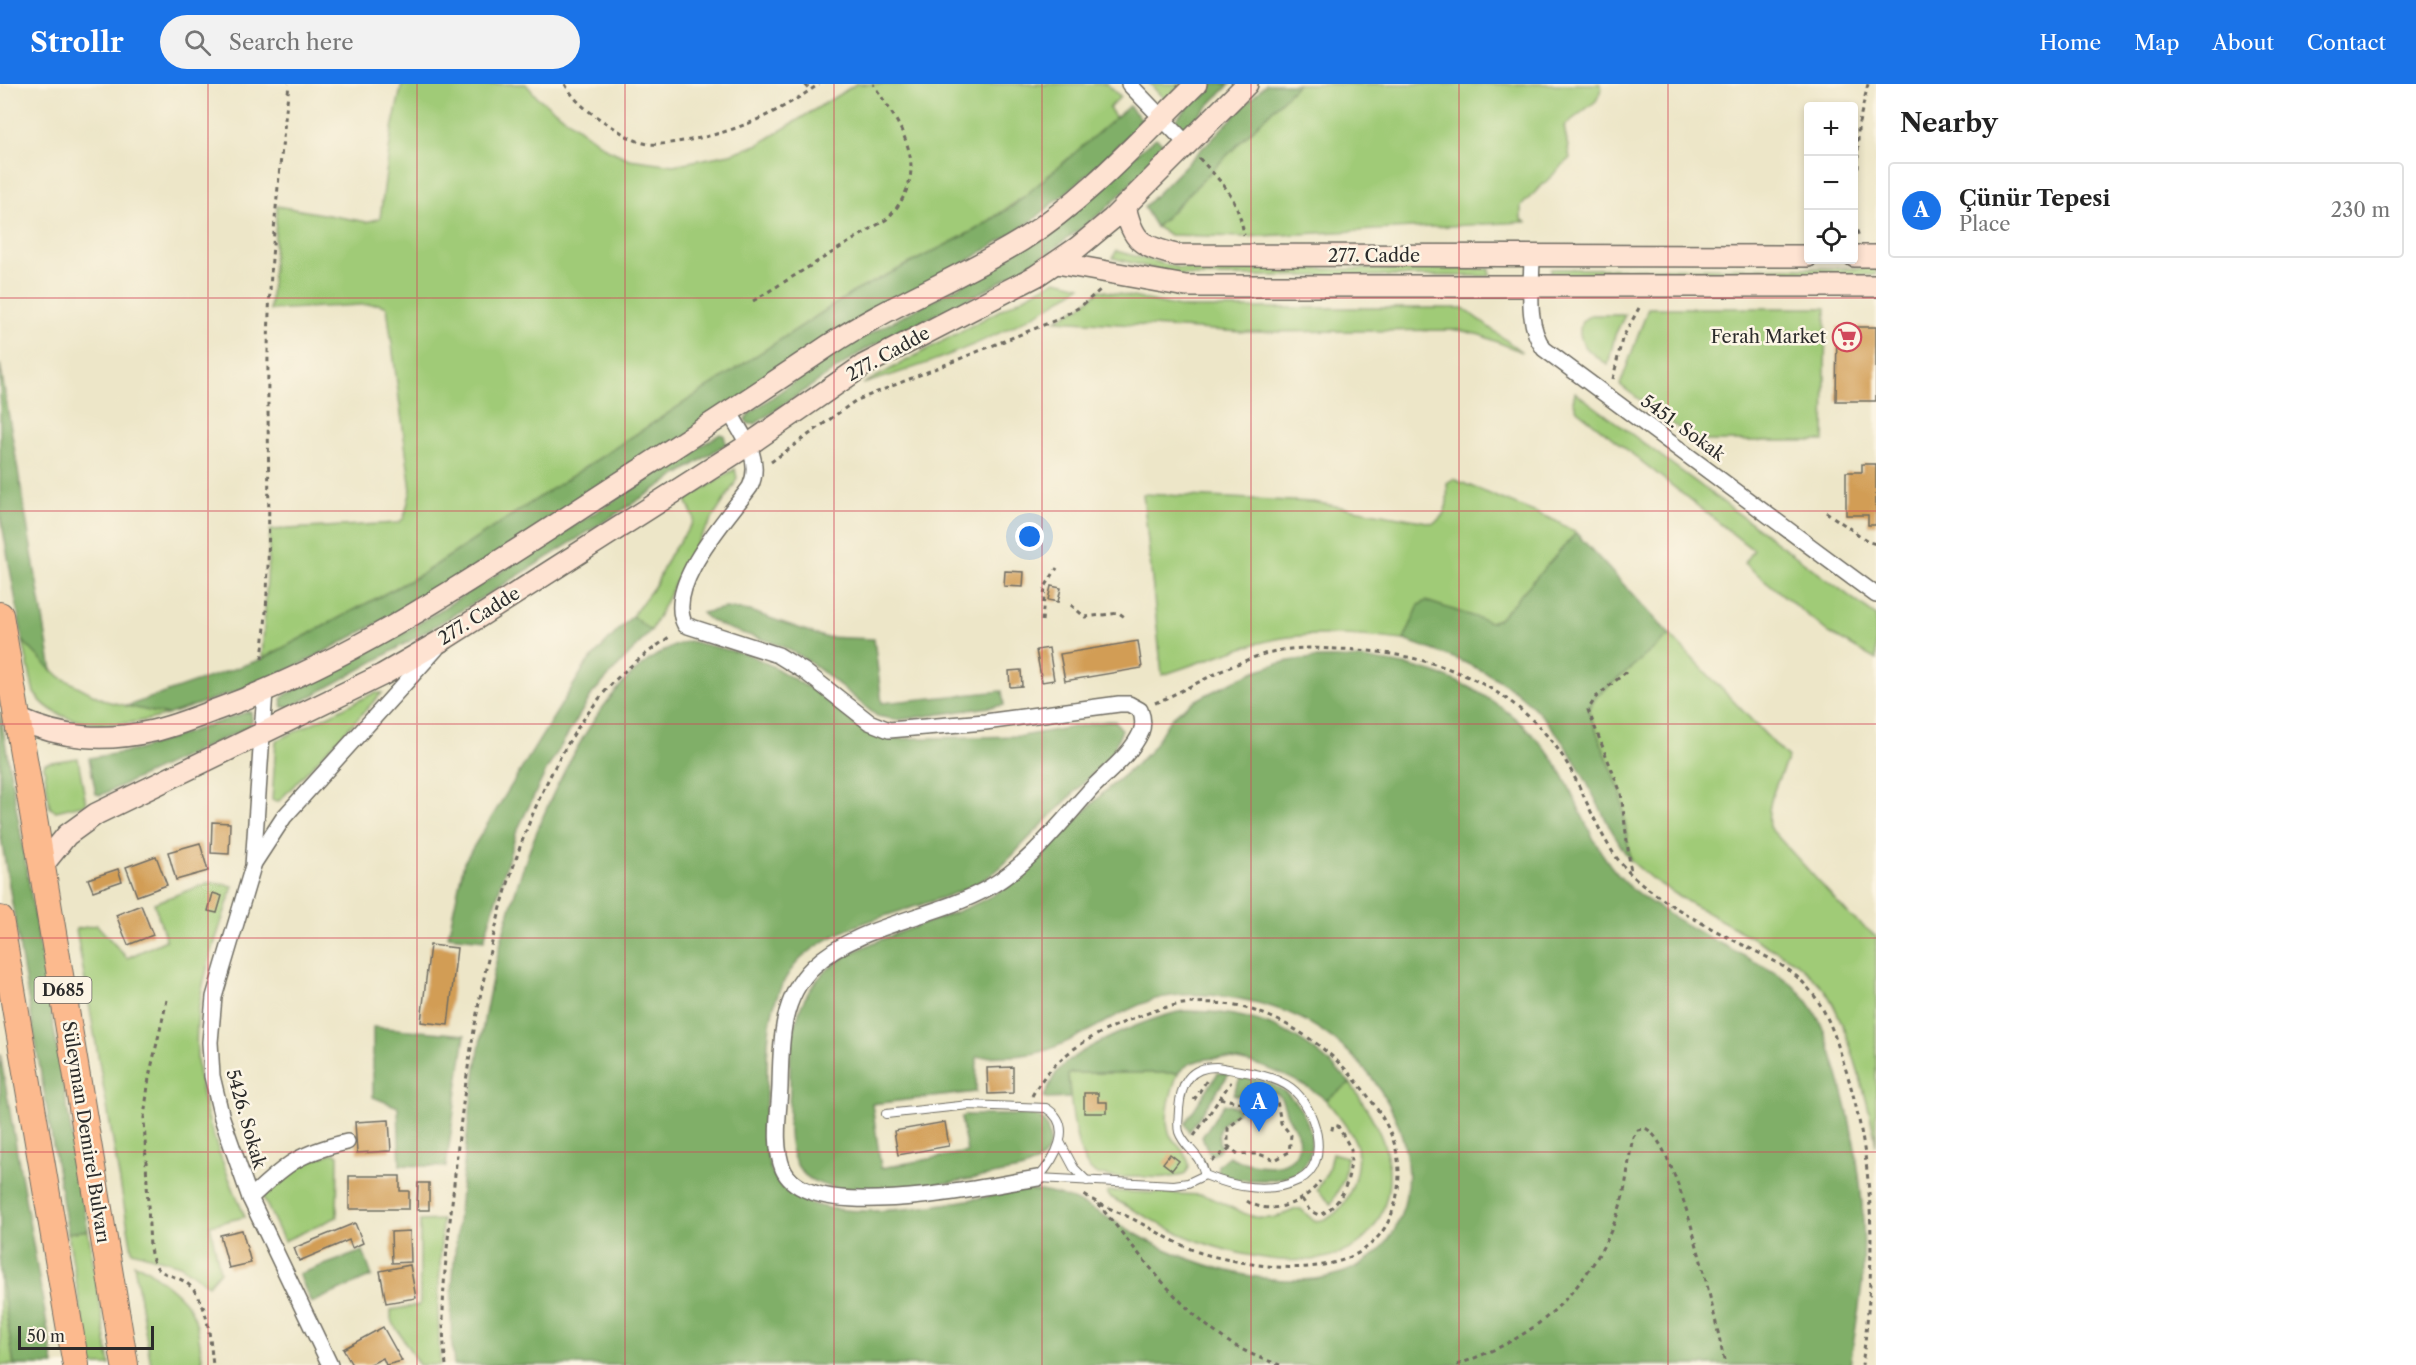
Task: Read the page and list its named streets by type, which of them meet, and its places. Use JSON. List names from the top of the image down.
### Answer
{
  "streets": {
    "highway": ["D685", "Süleyman Demirel Bulvarı"],
    "street": ["277. Cadde", "5451. Sokak", "5426. Sokak"]
  },
  "crossings": [
    ["277. Cadde", "5451. Sokak"],
    ["277. Cadde", "5426. Sokak"],
    ["277. Cadde", "Süleyman Demirel Bulvarı"]
  ],
  "places": {
    "supermarket": ["Ferah Market"]
  },
  "scale_bar": "50 m",
  "page": {
    "header": "Strollr",
    "search": "Search here",
    "nav": [
      "Home",
      "Map",
      "About",
      "Contact"
    ],
    "heading": "Nearby",
    "map_buttons": ["+", "−"],
    "list": [
      {
        "mark": "A",
        "name": "Çünür Tepesi",
        "note": "Place",
        "value": "230 m"
      }
    ],
    "pins": "A",
    "scale": "50 m"
  }
}
